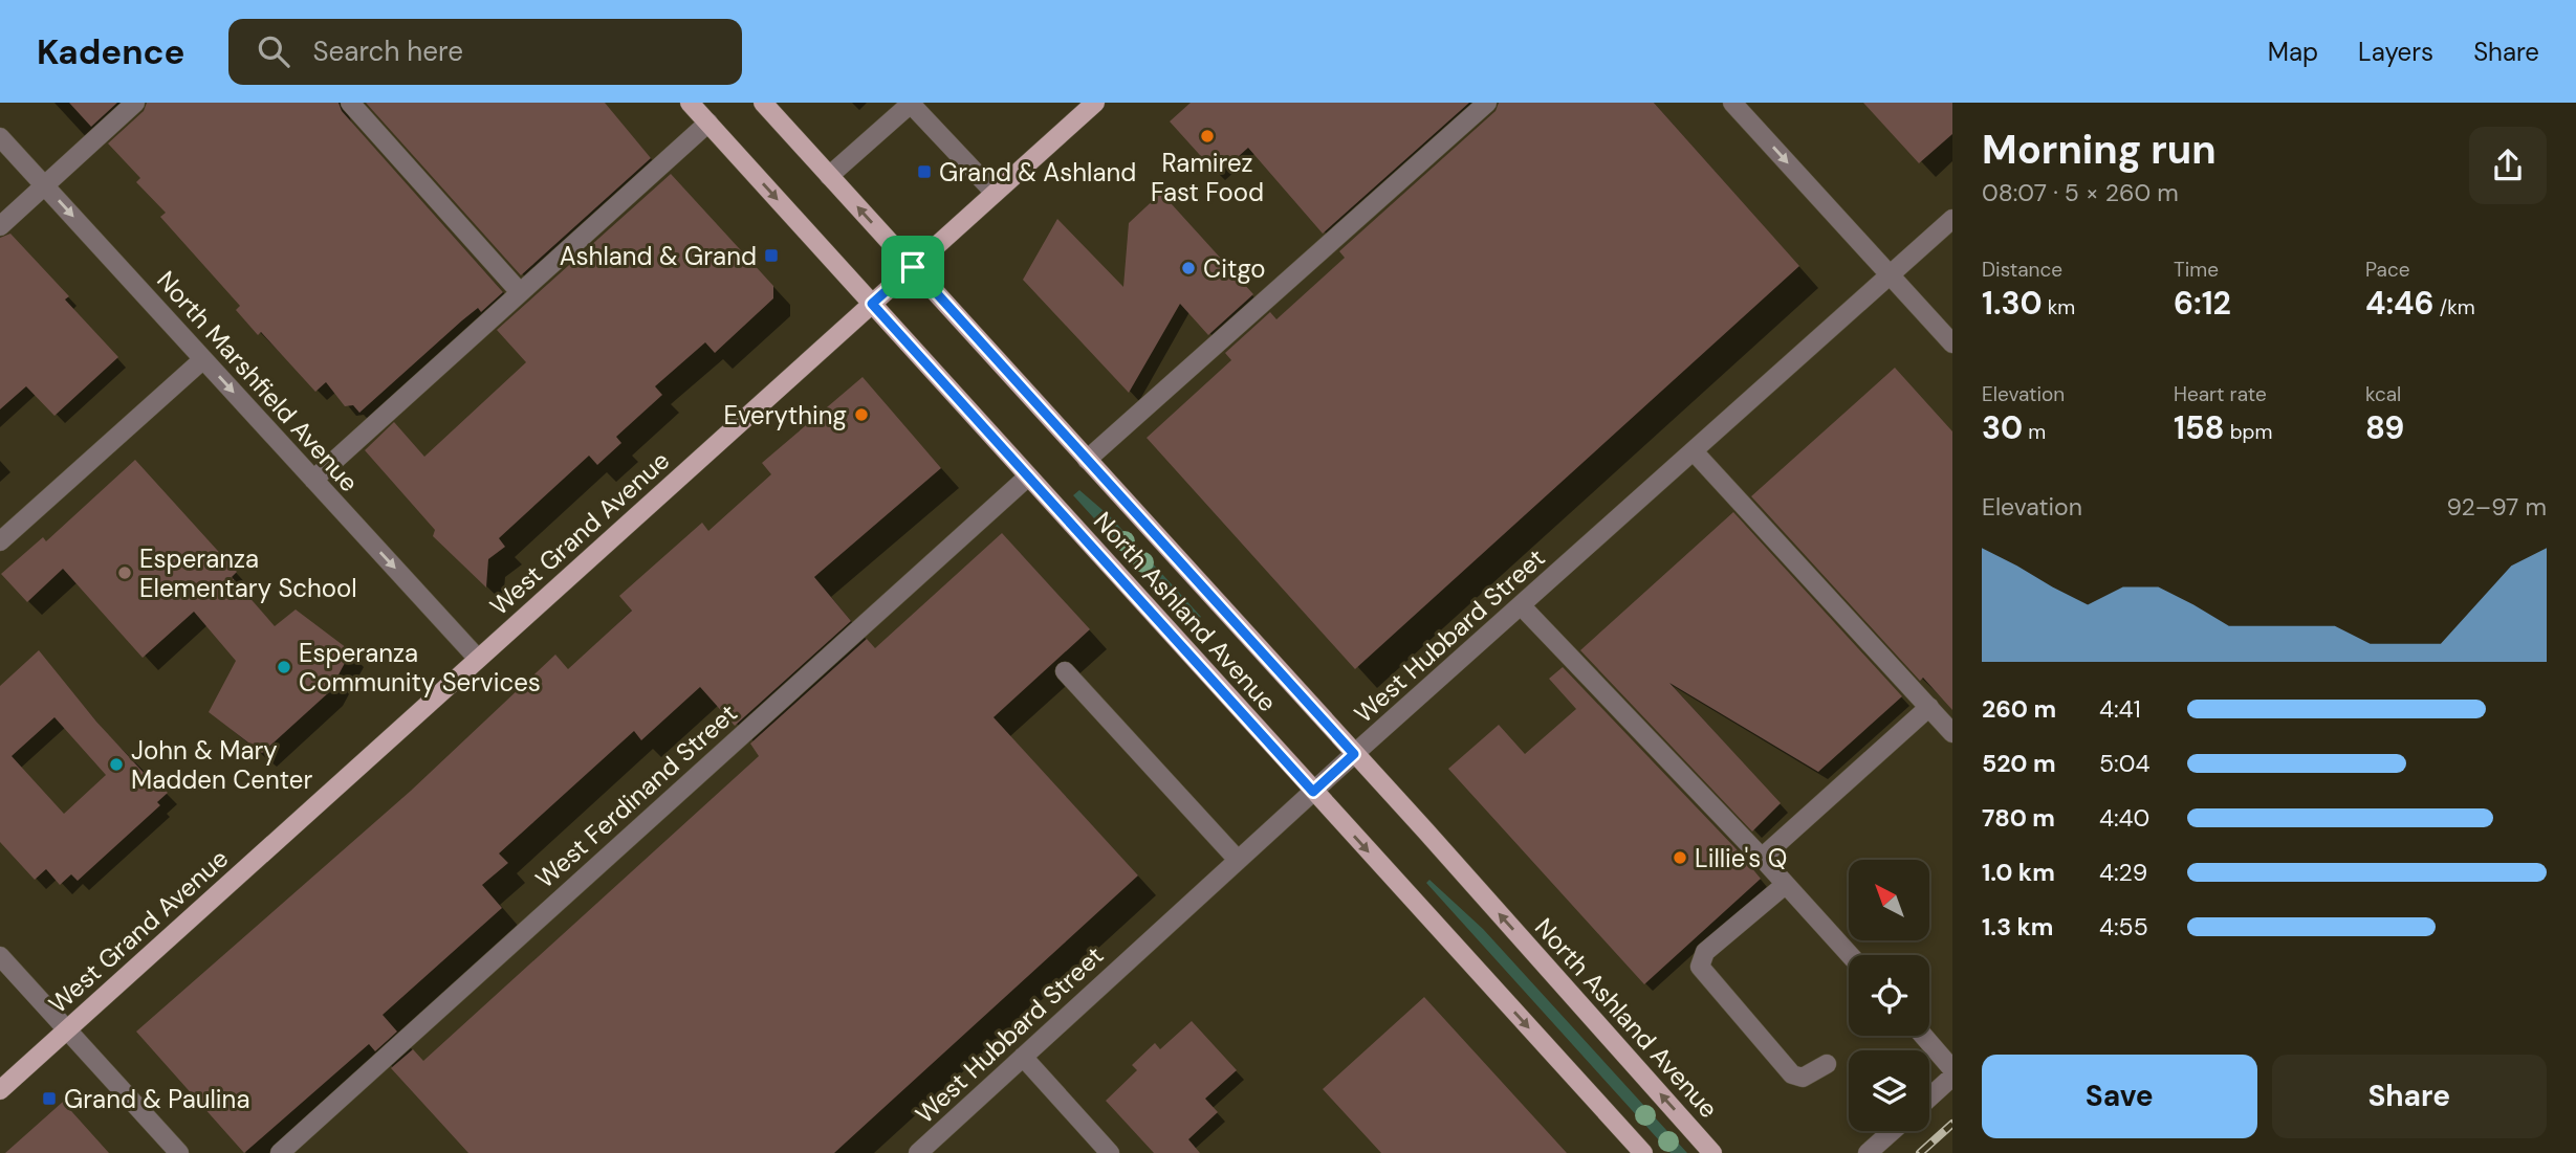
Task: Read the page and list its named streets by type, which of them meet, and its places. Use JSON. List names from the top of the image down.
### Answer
{
  "streets": {
    "main road": ["West Grand Avenue", "North Ashland Avenue"],
    "street": ["North Marshfield Avenue", "West Hubbard Street", "West Ferdinand Street"]
  },
  "crossings": [
    ["North Marshfield Avenue", "West Grand Avenue"],
    ["West Grand Avenue", "North Ashland Avenue"],
    ["North Ashland Avenue", "West Hubbard Street"],
    ["North Ashland Avenue", "West Ferdinand Street"]
  ],
  "one_way": ["North Marshfield Avenue"],
  "places": {
    "other": [
      "Ramirez Fast Food",
      "Citgo",
      "Everything",
      "Esperanza Elementary School",
      "Esperanza Community Services",
      "John & Mary Madden Center",
      "Lillie's Q"
    ],
    "transit": ["Grand & Ashland", "Ashland & Grand", "Grand & Paulina"]
  },
  "north": "top left",
  "page": {
    "header": "Kadence",
    "search": "Search here",
    "nav": ["Map", "Layers", "Share"],
    "heading": ["Morning run", "08:07 · 5 × 260 m"],
    "stats": [
      ["Distance", "1.30 km"],
      ["Time", "6:12"],
      ["Pace", "4:46 /km"],
      ["Elevation", "30 m"],
      ["Heart rate", "158 bpm"],
      ["kcal", "89"]
    ],
    "chart": ["Elevation", "92–97 m"],
    "list": [
      {
        "name": "260 m",
        "note": "4:41"
      },
      {
        "name": "520 m",
        "note": "5:04"
      },
      {
        "name": "780 m",
        "note": "4:40"
      },
      {
        "name": "1.0 km",
        "note": "4:29"
      },
      {
        "name": "1.3 km",
        "note": "4:55"
      }
    ],
    "buttons": ["Save", "Share"]
  }
}
